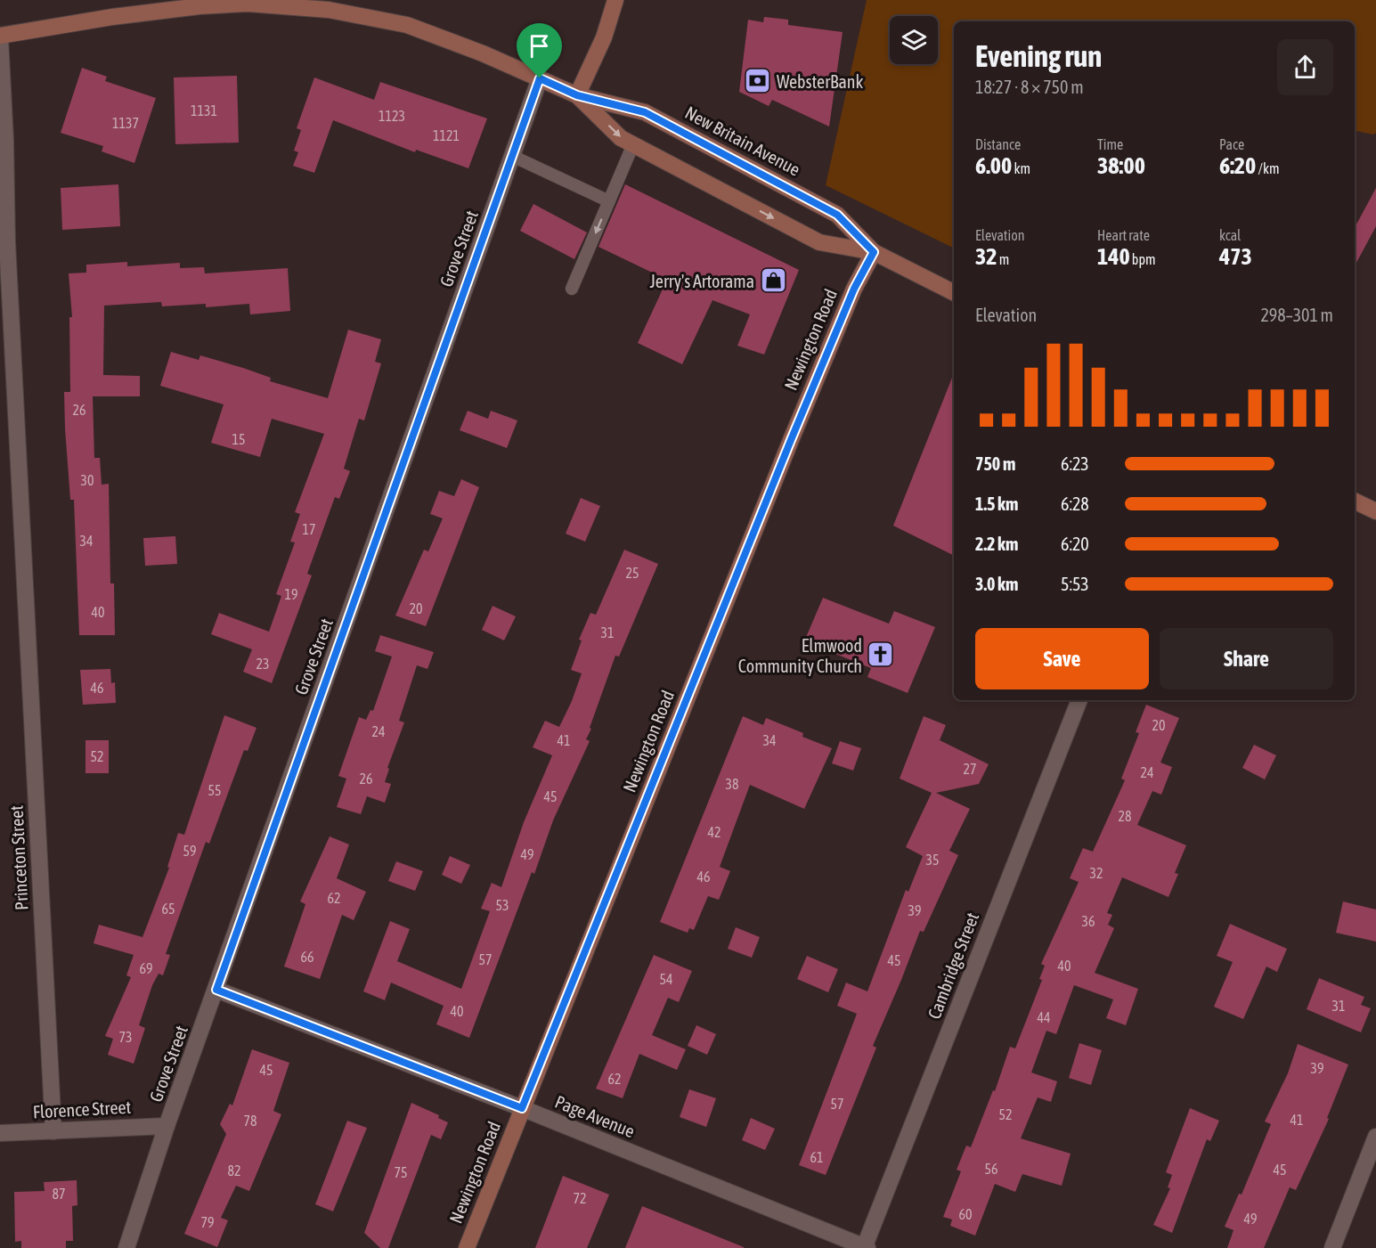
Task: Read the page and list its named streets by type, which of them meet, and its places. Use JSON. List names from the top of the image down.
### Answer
{
  "streets": {
    "main road": ["New Britain Avenue", "Newington Road"],
    "street": [
      "Grove Street",
      "Princeton Street",
      "Cambridge Street",
      "Florence Street",
      "Page Avenue"
    ]
  },
  "crossings": [
    ["New Britain Avenue", "Grove Street"],
    ["New Britain Avenue", "Newington Road"],
    ["New Britain Avenue", "Princeton Street"],
    ["Grove Street", "Florence Street"],
    ["Grove Street", "Page Avenue"],
    ["Newington Road", "Page Avenue"],
    ["Princeton Street", "Florence Street"],
    ["Cambridge Street", "Page Avenue"]
  ],
  "places": {
    "bank": ["WebsterBank"],
    "shop": ["Jerry's Artorama"],
    "church": ["Elmwood Community Church"]
  },
  "house_numbers": [
    "1131",
    "1123",
    "1137",
    "1121",
    "26",
    "15",
    "30",
    "17",
    "34",
    "25",
    "19",
    "20",
    "40",
    "31",
    "23",
    "46",
    "20",
    "24",
    "41",
    "34",
    "52",
    "27",
    "24",
    "26",
    "38",
    "55",
    "45",
    "28",
    "42",
    "59",
    "49",
    "35",
    "32",
    "46",
    "62",
    "53",
    "65",
    "39",
    "36",
    "66",
    "57",
    "45",
    "40",
    "69",
    "54",
    "31",
    "40",
    "44",
    "73",
    "39",
    "45",
    "62",
    "57",
    "52",
    "41",
    "78",
    "61",
    "56",
    "45",
    "82",
    "75",
    "87",
    "72",
    "60",
    "49",
    "79"
  ],
  "page": {
    "heading": ["Evening run", "18:27 · 8 × 750 m"],
    "stats": [
      ["Distance", "6.00 km"],
      ["Time", "38:00"],
      ["Pace", "6:20 /km"],
      ["Elevation", "32 m"],
      ["Heart rate", "140 bpm"],
      ["kcal", "473"]
    ],
    "chart": ["Elevation", "298–301 m"],
    "list": [
      {
        "name": "750 m",
        "note": "6:23"
      },
      {
        "name": "1.5 km",
        "note": "6:28"
      },
      {
        "name": "2.2 km",
        "note": "6:20"
      },
      {
        "name": "3.0 km",
        "note": "5:53"
      }
    ],
    "buttons": ["Save", "Share"]
  }
}
